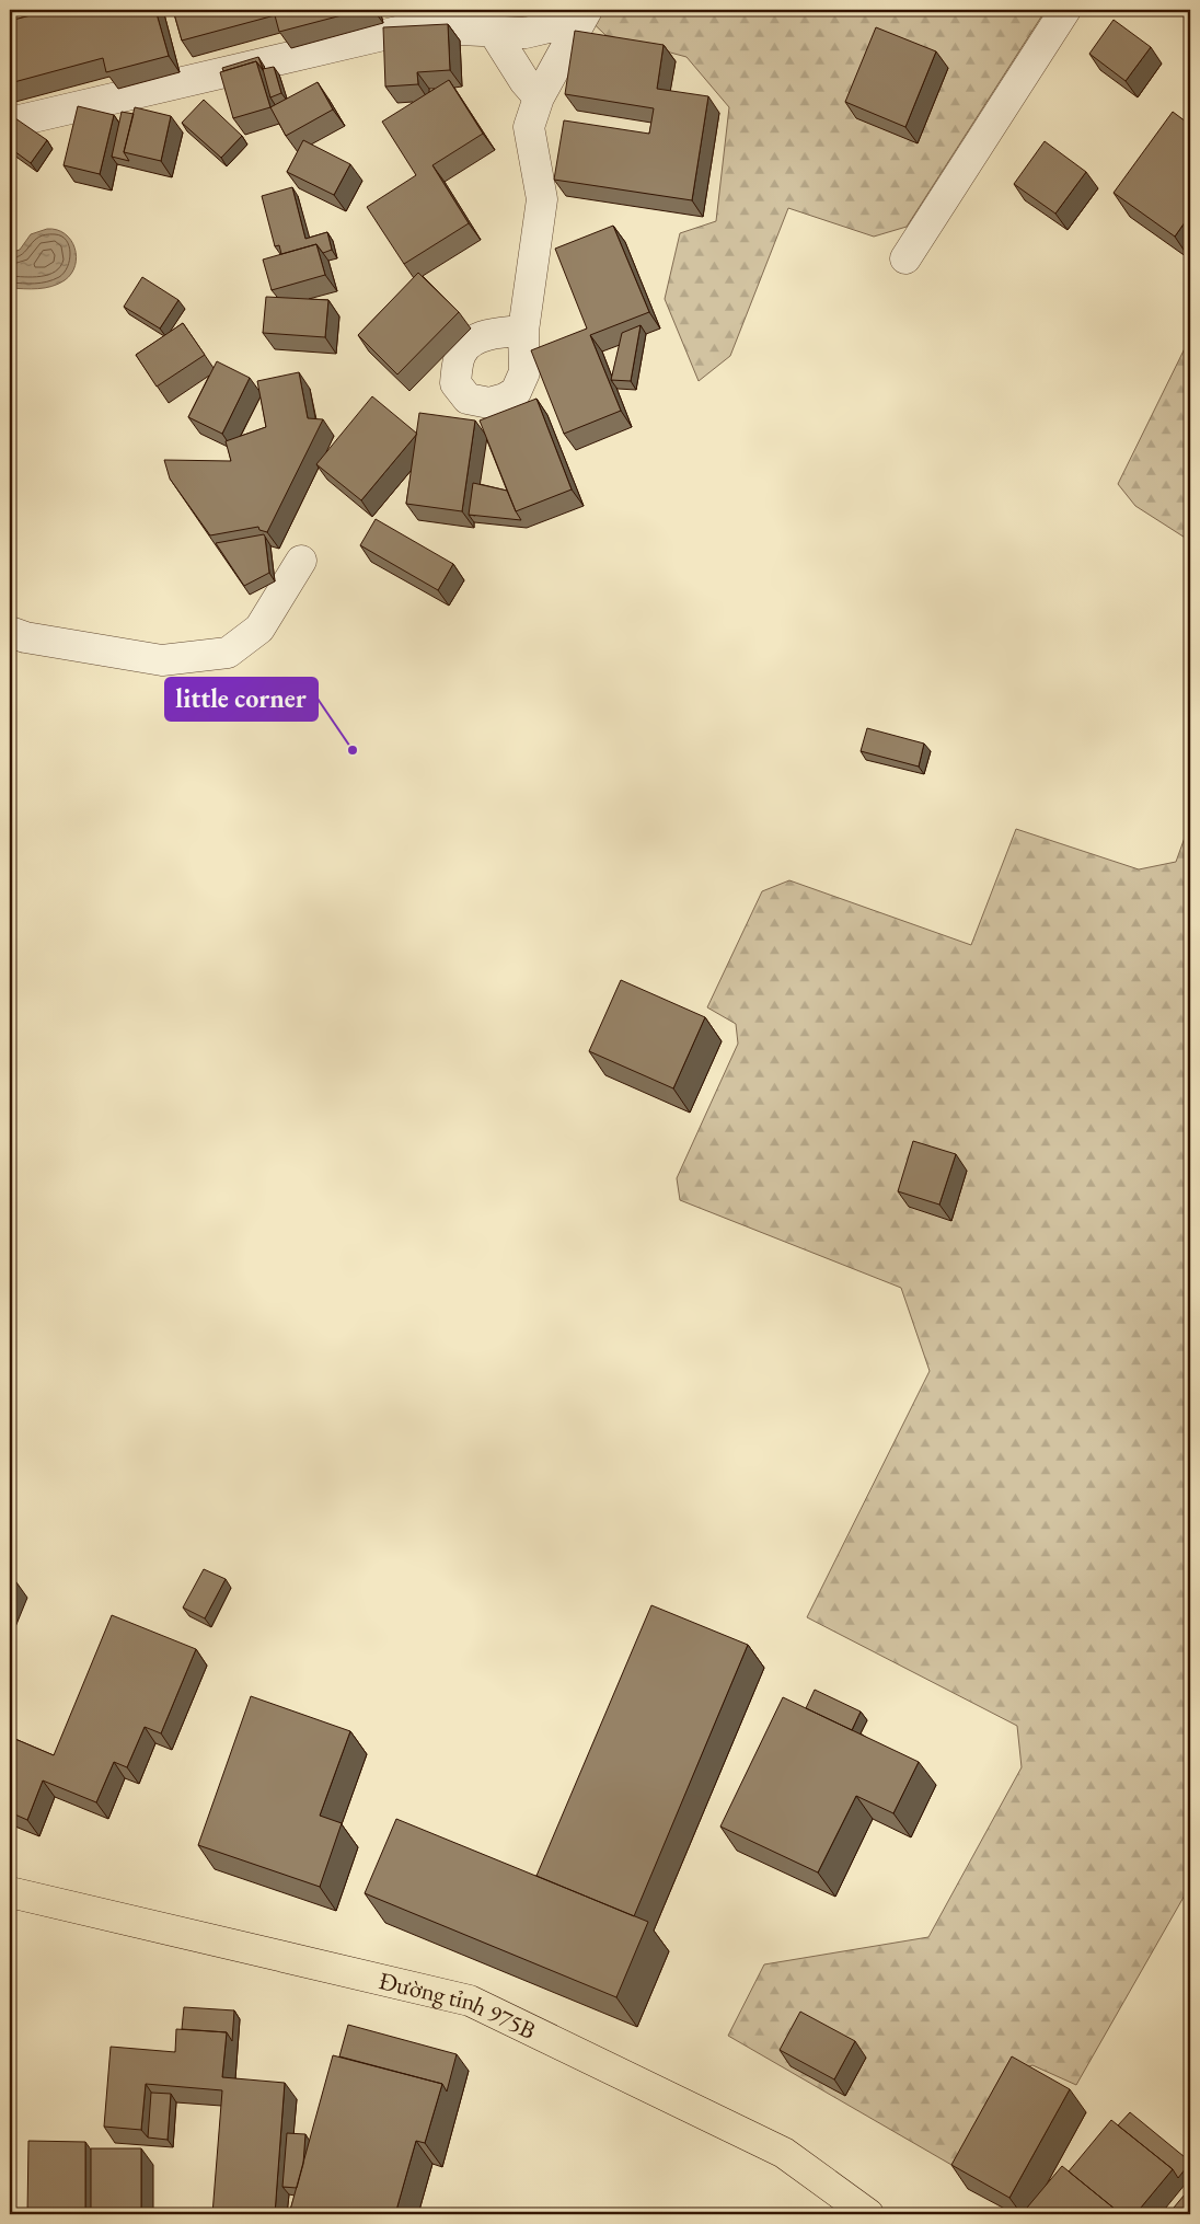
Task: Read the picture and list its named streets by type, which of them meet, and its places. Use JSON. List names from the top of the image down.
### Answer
{
  "streets": {
    "main road": ["Đường tỉnh 975B"]
  },
  "places": ["little corner"]
}
